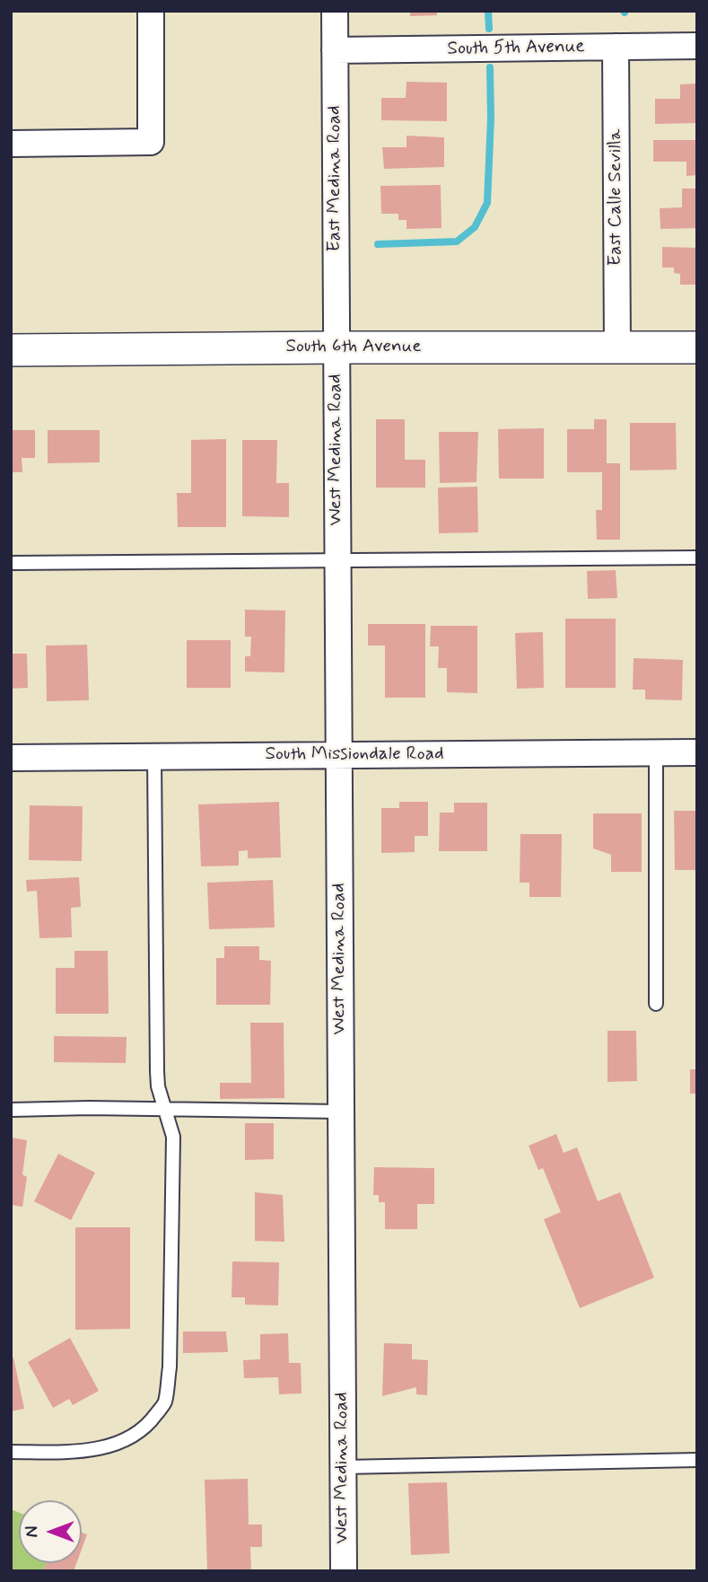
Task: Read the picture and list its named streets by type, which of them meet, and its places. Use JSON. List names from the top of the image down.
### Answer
{
  "streets": {
    "street": [
      "South 5th Avenue",
      "East Medina Road",
      "East Calle Sevilla",
      "South 6th Avenue",
      "West Medina Road",
      "South Missiondale Road"
    ]
  },
  "crossings": [
    ["South 5th Avenue", "East Medina Road"],
    ["South 5th Avenue", "East Calle Sevilla"],
    ["East Medina Road", "South 6th Avenue"],
    ["East Medina Road", "West Medina Road"],
    ["East Calle Sevilla", "South 6th Avenue"],
    ["South 6th Avenue", "West Medina Road"],
    ["West Medina Road", "South Missiondale Road"]
  ],
  "north": "left"
}
